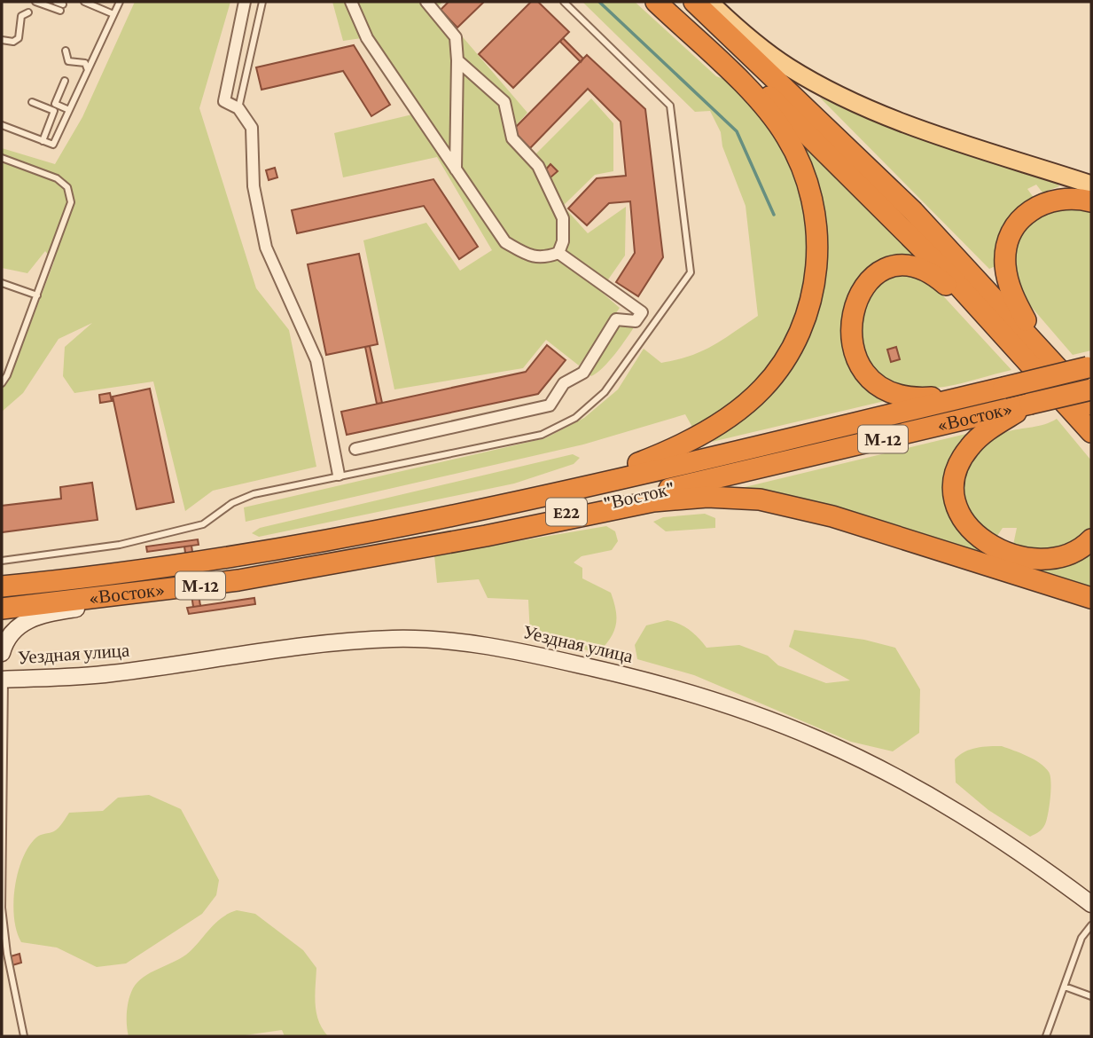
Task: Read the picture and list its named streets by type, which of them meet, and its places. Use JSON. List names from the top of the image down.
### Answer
{
  "streets": {
    "highway": [
      "«Восток»",
      "М-12",
      "\"Восток\"",
      "E22"
    ],
    "street": ["Уездная улица"]
  },
  "crossings": [
    ["«Восток»", "\"Восток\""]
  ]
}
